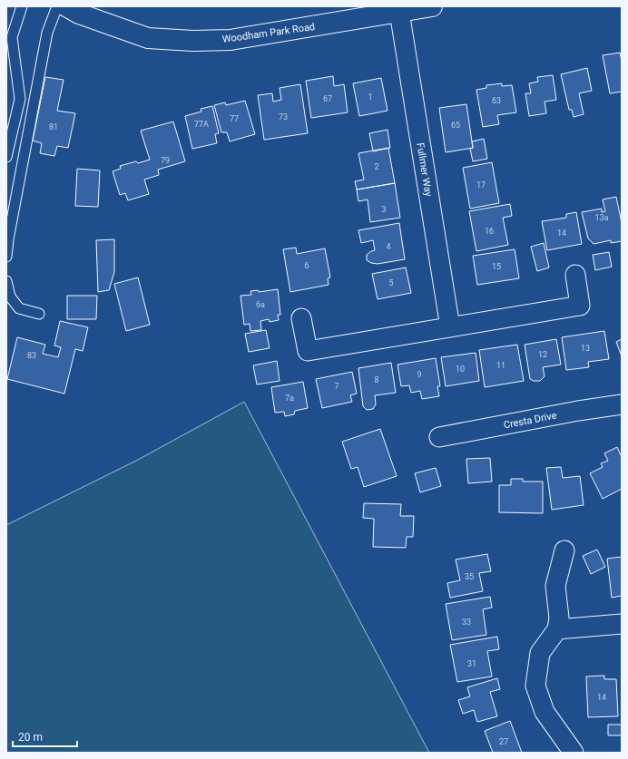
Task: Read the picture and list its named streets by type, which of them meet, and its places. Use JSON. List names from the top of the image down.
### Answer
{
  "streets": {
    "street": ["Woodham Park Road", "Fullmer Way", "Cresta Drive"]
  },
  "crossings": [
    ["Woodham Park Road", "Fullmer Way"]
  ],
  "house_numbers": [
    "1",
    "67",
    "63",
    "73",
    "77",
    "77A",
    "65",
    "81",
    "79",
    "2",
    "17",
    "3",
    "13a",
    "16",
    "14",
    "4",
    "6",
    "15",
    "5",
    "6a",
    "13",
    "12",
    "83",
    "11",
    "10",
    "9",
    "8",
    "7",
    "7a",
    "35",
    "33",
    "31",
    "14",
    "27"
  ],
  "scale_bar": "20 m"
}
